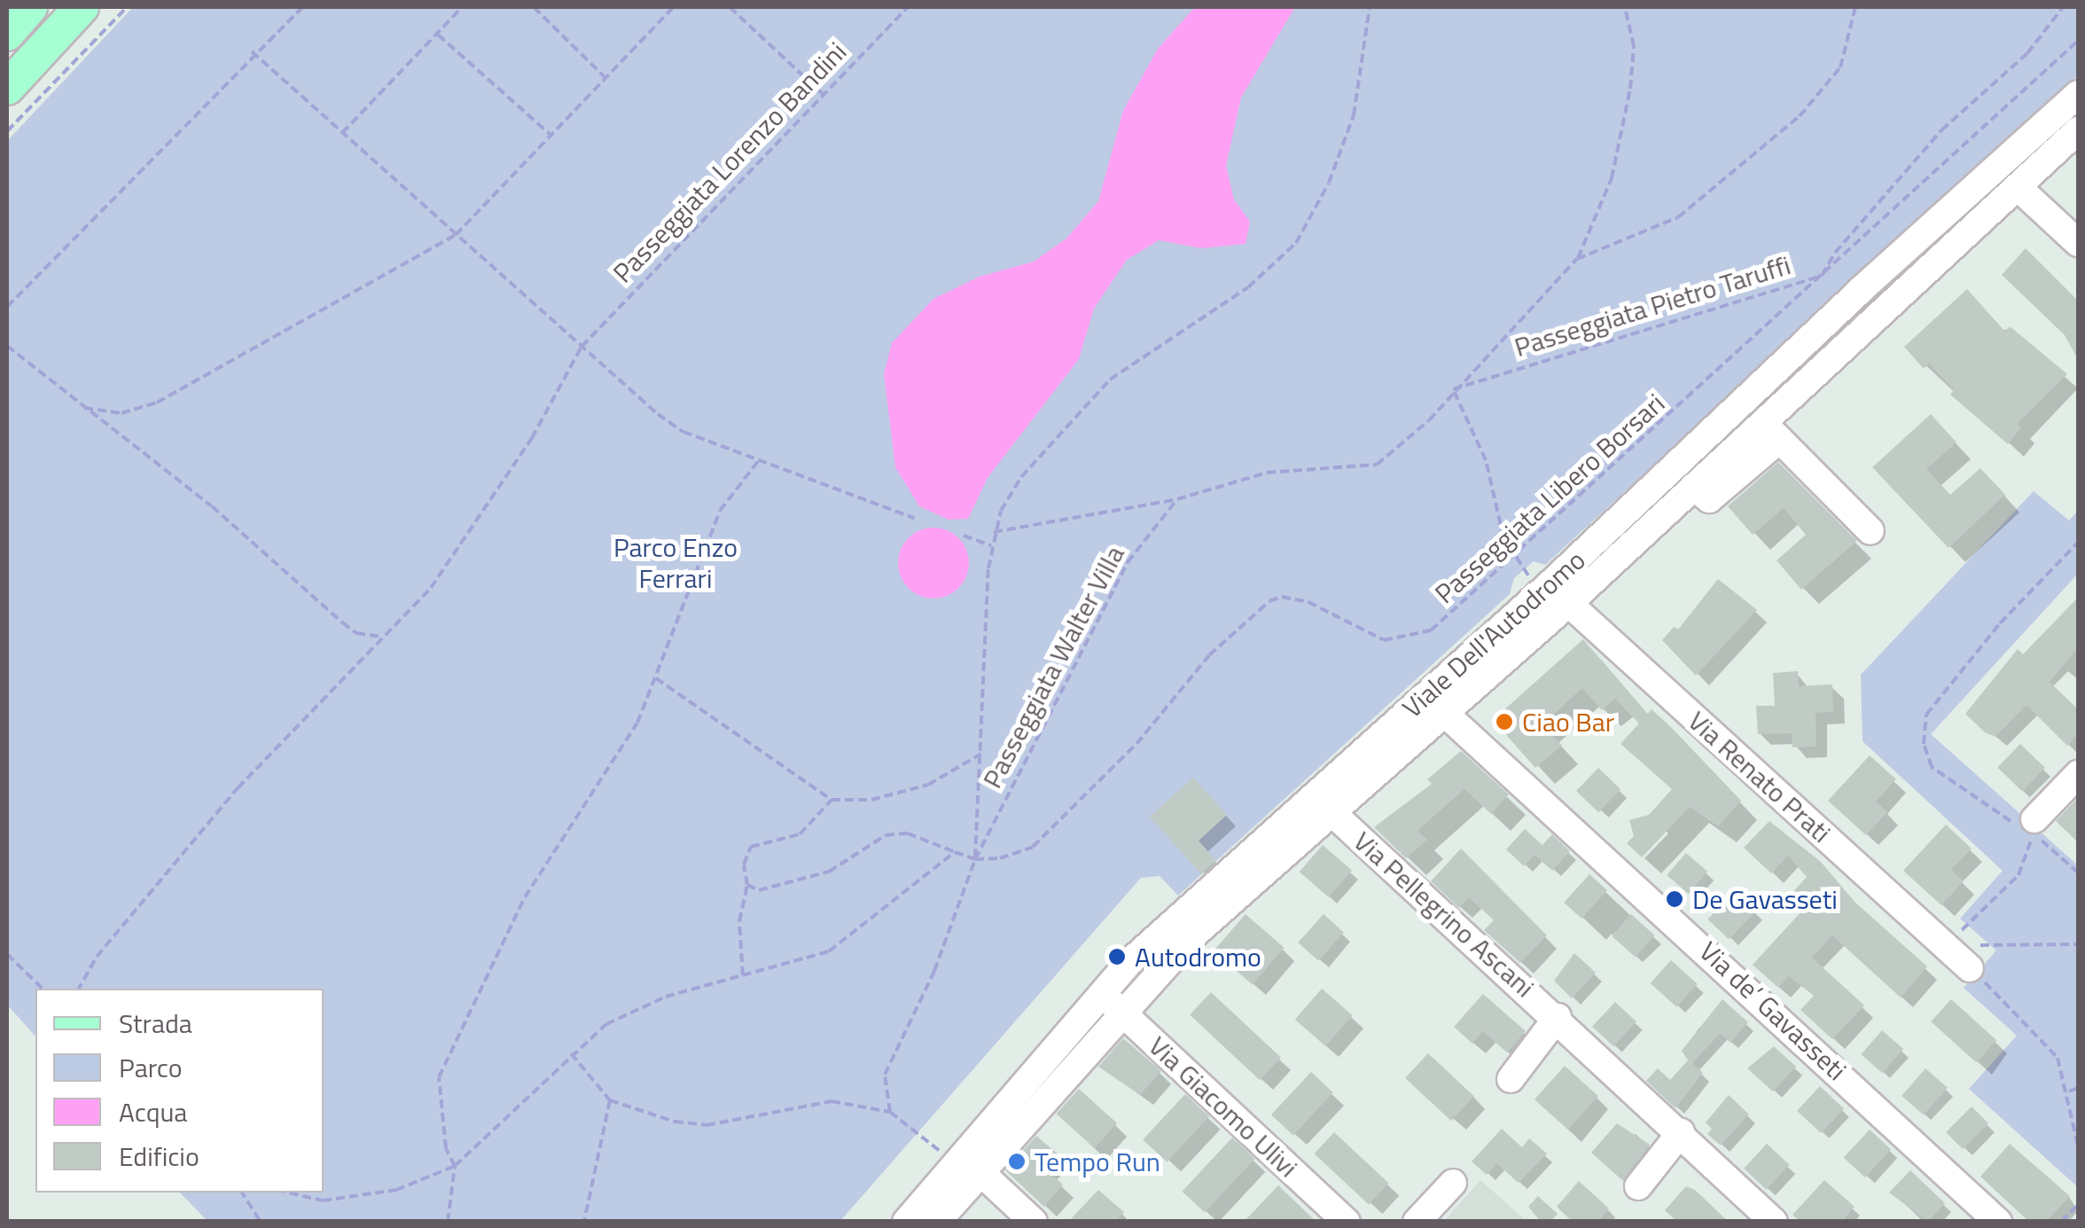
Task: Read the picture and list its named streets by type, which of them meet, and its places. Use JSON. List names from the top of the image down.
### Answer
{
  "streets": {
    "street": [
      "Viale Dell'Autodromo",
      "Via Renato Prati",
      "Via Pellegrino Ascani",
      "Via de’ Gavasseti",
      "Via Giacomo Ulivi"
    ],
    "path": [
      "Passeggiata Lorenzo Bandini",
      "Passeggiata Pietro Taruffi",
      "Passeggiata Libero Borsari",
      "Passeggiata Walter Villa"
    ]
  },
  "crossings": [
    ["Passeggiata Pietro Taruffi", "Passeggiata Libero Borsari"],
    ["Passeggiata Libero Borsari", "Passeggiata Walter Villa"],
    ["Viale Dell'Autodromo", "Via Renato Prati"],
    ["Viale Dell'Autodromo", "Via Pellegrino Ascani"],
    ["Viale Dell'Autodromo", "Via de’ Gavasseti"],
    ["Viale Dell'Autodromo", "Via Giacomo Ulivi"]
  ],
  "parks": ["Parco Enzo Ferrari"],
  "places": [
    "Ciao Bar",
    "De Gavasseti",
    "Autodromo",
    "Tempo Run"
  ],
  "legend": [
    "Strada",
    "Parco",
    "Acqua",
    "Edificio"
  ]
}
